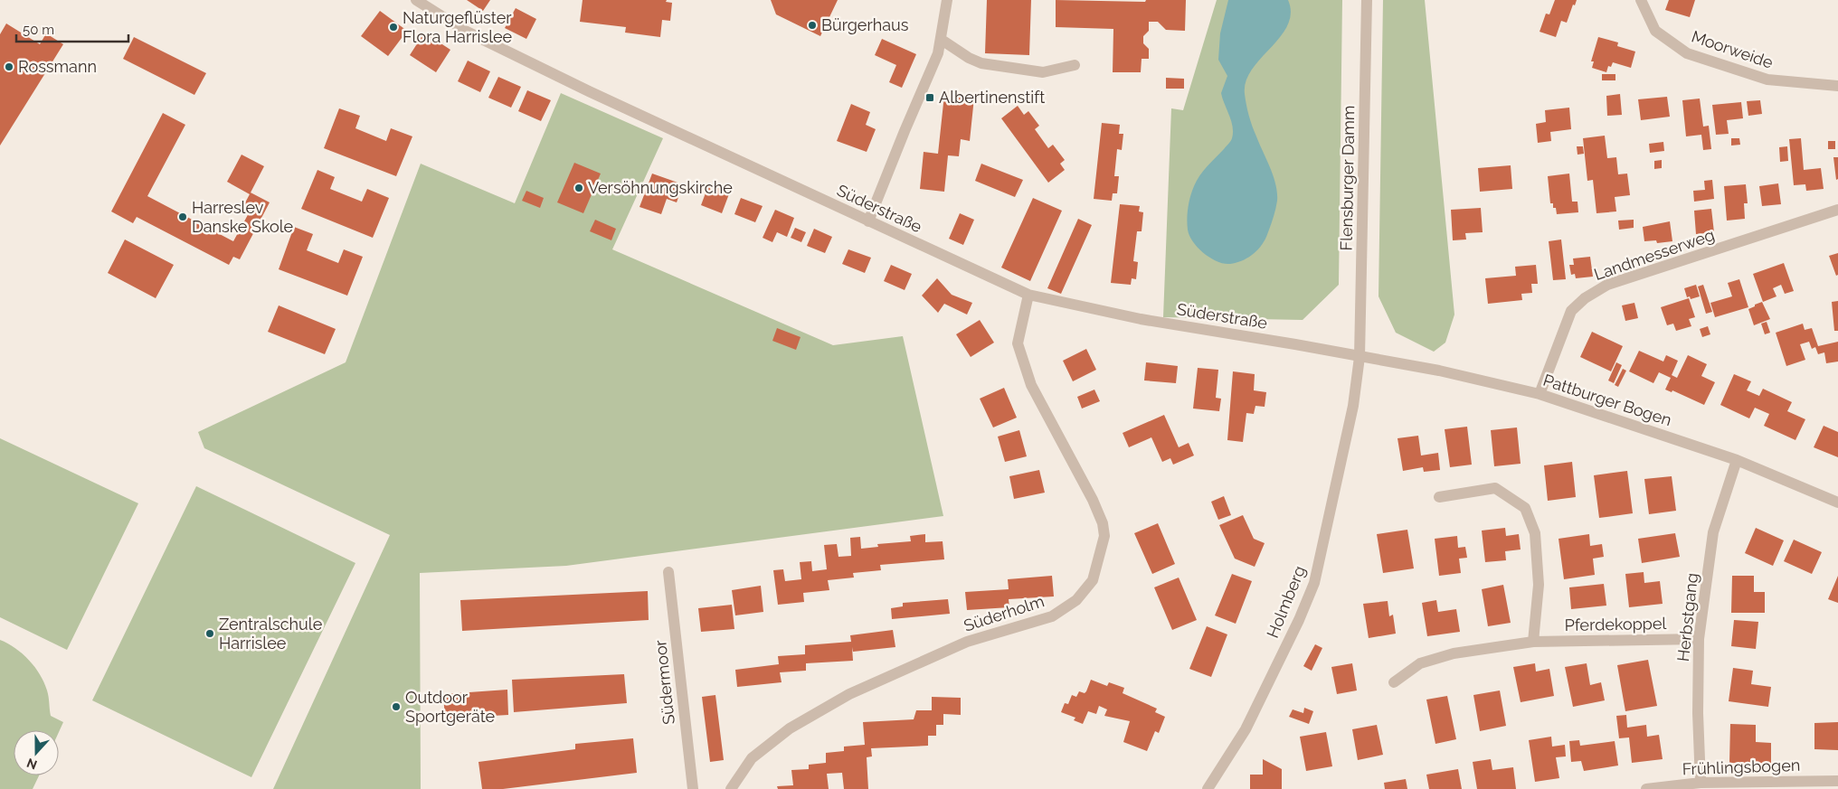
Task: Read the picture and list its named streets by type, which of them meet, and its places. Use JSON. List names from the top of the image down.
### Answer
{
  "streets": {
    "street": [
      "Moorweide",
      "Flensburger Damm",
      "Süderstraße",
      "Landmesserweg",
      "Pattburger Bogen",
      "Holmberg",
      "Süderholm",
      "Herbstgang",
      "Pferdekoppel",
      "Südermoor",
      "Frühlingsbogen"
    ]
  },
  "crossings": [
    ["Flensburger Damm", "Süderstraße"],
    ["Flensburger Damm", "Pattburger Bogen"],
    ["Flensburger Damm", "Holmberg"],
    ["Süderstraße", "Pattburger Bogen"],
    ["Süderstraße", "Holmberg"],
    ["Süderstraße", "Süderholm"],
    ["Landmesserweg", "Pattburger Bogen"],
    ["Pattburger Bogen", "Holmberg"],
    ["Pattburger Bogen", "Herbstgang"],
    ["Herbstgang", "Pferdekoppel"],
    ["Herbstgang", "Frühlingsbogen"]
  ],
  "places": {
    "other": [
      "Bürgerhaus",
      "Naturgeflüster Flora Harrislee",
      "Rossmann",
      "Versöhnungskirche",
      "Harreslev Danske Skole",
      "Zentralschule Harrislee",
      "Outdoor Sportgeräte"
    ],
    "transit": ["Albertinenstift"]
  },
  "scale_bar": "50 m",
  "north": "bottom"
}
